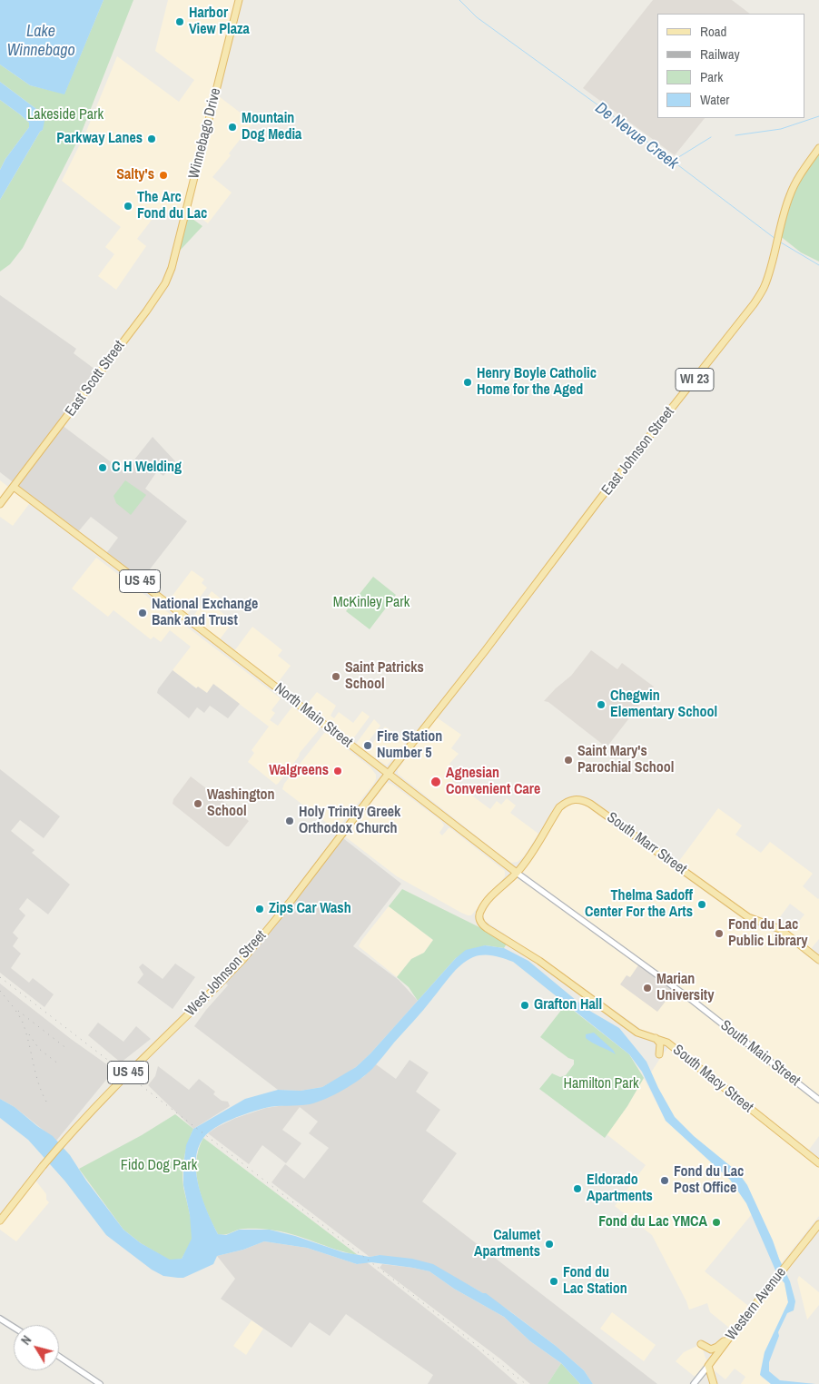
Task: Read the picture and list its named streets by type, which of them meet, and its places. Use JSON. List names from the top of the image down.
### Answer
{
  "streets": {
    "main road": [
      "Winnebago Drive",
      "East Scott Street",
      "WI 23",
      "East Johnson Street",
      "US 45",
      "North Main Street",
      "South Marr Street",
      "West Johnson Street",
      "South Macy Street",
      "Western Avenue"
    ],
    "street": ["South Main Street"]
  },
  "crossings": [
    ["Winnebago Drive", "East Scott Street"],
    ["East Scott Street", "North Main Street"],
    ["East Johnson Street", "West Johnson Street"],
    ["North Main Street", "West Johnson Street"],
    ["North Main Street", "South Main Street"]
  ],
  "water": ["Lake Winnebago", "De Nevue Creek"],
  "parks": [
    "Lakeside Park",
    "McKinley Park",
    "Hamilton Park",
    "Fido Dog Park"
  ],
  "places": [
    "Harbor View Plaza",
    "Mountain Dog Media",
    "Parkway Lanes",
    "Salty's",
    "The Arc Fond du Lac",
    "Henry Boyle Catholic Home for the Aged",
    "C H Welding",
    "National Exchange Bank and Trust",
    "Saint Patricks School",
    "Chegwin Elementary School",
    "Fire Station Number 5",
    "Saint Mary's Parochial School",
    "Walgreens",
    "Agnesian Convenient Care",
    "Washington School",
    "Holy Trinity Greek Orthodox Church",
    "Thelma Sadoff Center For the Arts",
    "Zips Car Wash",
    "Fond du Lac Public Library",
    "Marian University",
    "Grafton Hall",
    "Fond du Lac Post Office",
    "Eldorado Apartments",
    "Fond du Lac YMCA",
    "Calumet Apartments",
    "Fond du Lac Station"
  ],
  "legend": [
    "Road",
    "Railway",
    "Park",
    "Water"
  ],
  "north": "top left"
}
